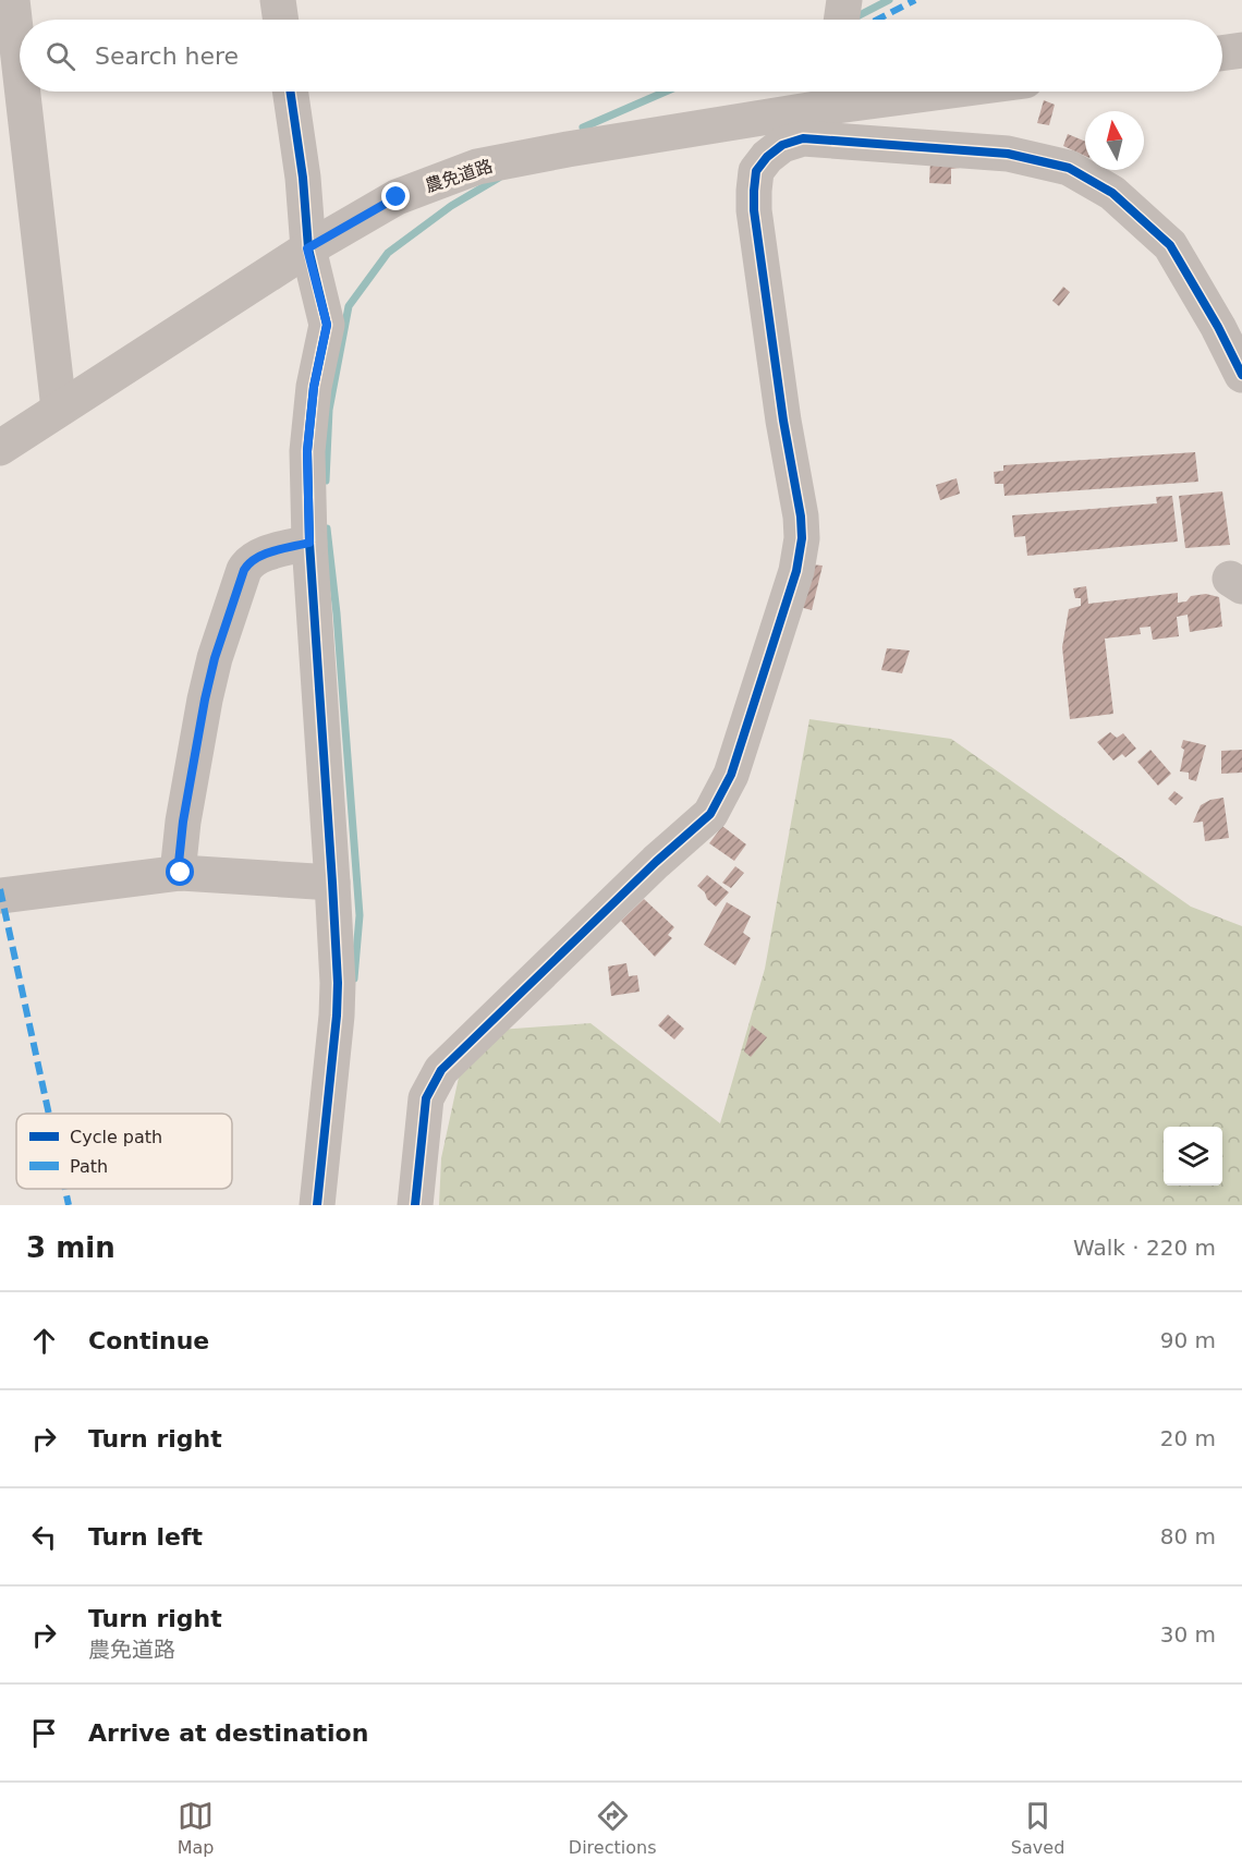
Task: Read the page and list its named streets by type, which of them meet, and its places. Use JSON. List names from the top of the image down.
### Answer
{
  "streets": {
    "street": ["農免道路"]
  },
  "legend": ["Cycle path", "Path"],
  "north": "top",
  "page": {
    "search": "Search here",
    "heading": ["3 min", "Walk · 220 m"],
    "list": [
      ["Continue", "90 m"],
      ["Turn right", "20 m"],
      ["Turn left", "80 m"],
      ["Turn right", "農免道路", "30 m"],
      "Arrive at destination"
    ],
    "nav": ["Map", "Directions", "Saved"]
  }
}
